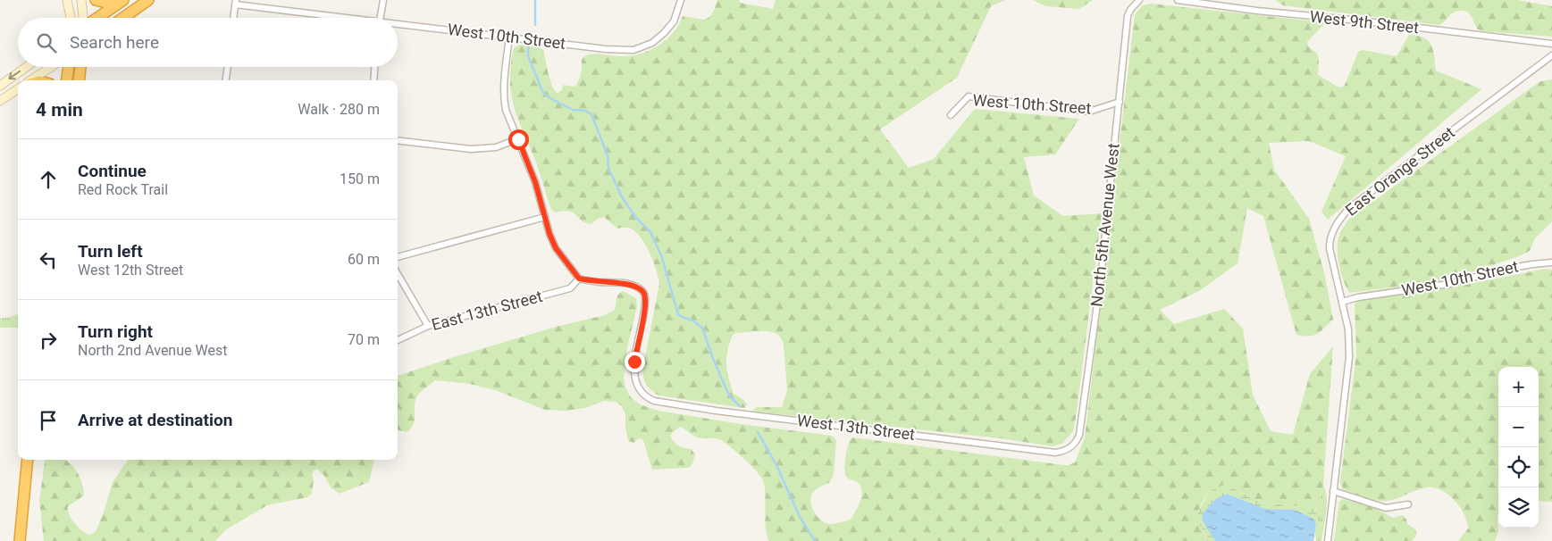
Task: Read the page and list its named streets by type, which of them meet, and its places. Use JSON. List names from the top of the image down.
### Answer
{
  "streets": {
    "street": [
      "West 9th Street",
      "West 10th Street",
      "East Orange Street",
      "North 5th Avenue West",
      "East 13th Street",
      "West 13th Street"
    ]
  },
  "crossings": [
    ["West 10th Street", "East Orange Street"],
    ["West 10th Street", "North 5th Avenue West"],
    ["North 5th Avenue West", "West 13th Street"],
    ["East 13th Street", "West 13th Street"]
  ],
  "page": {
    "search": "Search here",
    "heading": ["4 min", "Walk · 280 m"],
    "list": [
      ["Continue", "Red Rock Trail", "150 m"],
      ["Turn left", "West 12th Street", "60 m"],
      ["Turn right", "North 2nd Avenue West", "70 m"],
      "Arrive at destination"
    ],
    "map_buttons": ["+", "−"]
  }
}
